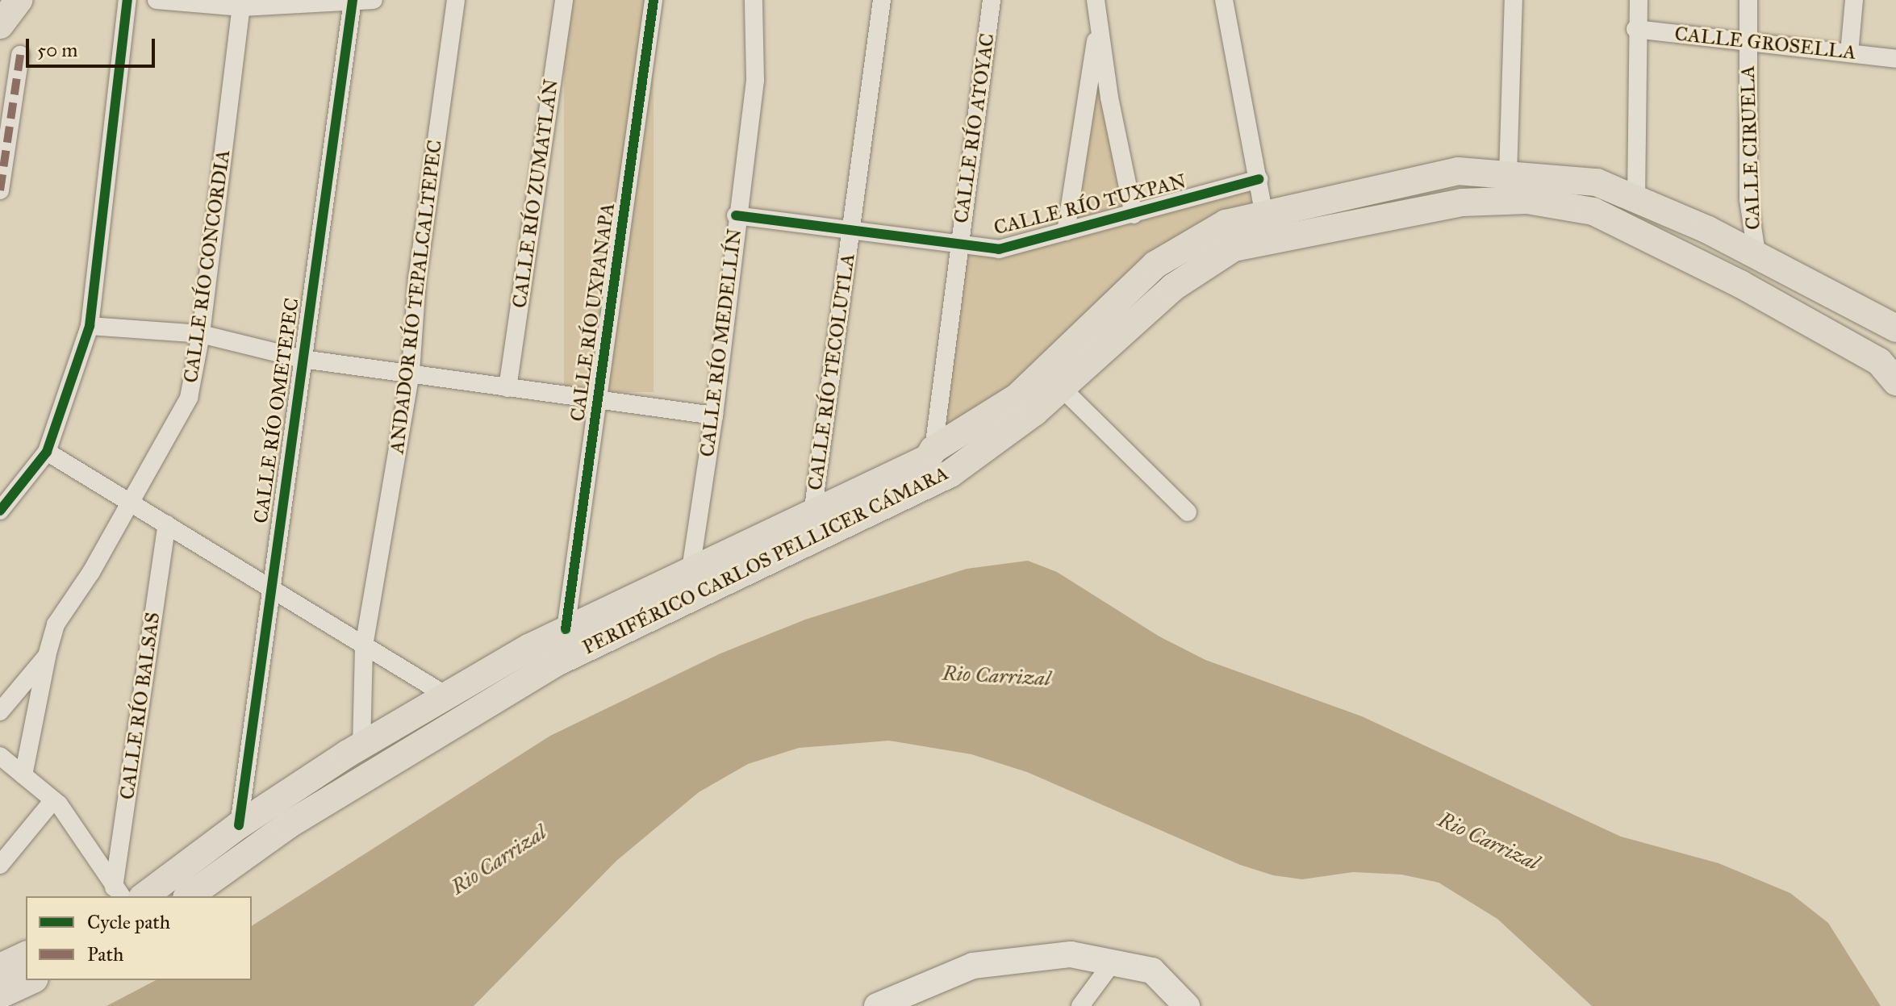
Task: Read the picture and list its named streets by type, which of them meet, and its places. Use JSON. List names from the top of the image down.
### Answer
{
  "streets": {
    "main road": ["PERIFÉRICO CARLOS PELLICER CÁMARA"],
    "street": [
      "CALLE GROSELLA",
      "CALLE RÍO ATOYAC",
      "CALLE CIRUELA",
      "CALLE RÍO ZUMATLÁN",
      "CALLE RÍO TUXPAN",
      "CALLE RÍO CONCORDIA",
      "ANDADOR RÍO TEPALCALTEPEC",
      "CALLE RÍO UXPANAPA",
      "CALLE RÍO MEDELLÍN",
      "CALLE RÍO TECOLUTLA",
      "CALLE RÍO OMETEPEC",
      "CALLE RÍO BALSAS"
    ]
  },
  "crossings": [
    ["CALLE GROSELLA", "CALLE CIRUELA"],
    ["CALLE RÍO ATOYAC", "CALLE RÍO TUXPAN"],
    ["CALLE RÍO ATOYAC", "PERIFÉRICO CARLOS PELLICER CÁMARA"],
    ["CALLE CIRUELA", "PERIFÉRICO CARLOS PELLICER CÁMARA"],
    ["CALLE RÍO TUXPAN", "CALLE RÍO MEDELLÍN"],
    ["CALLE RÍO TUXPAN", "CALLE RÍO TECOLUTLA"],
    ["ANDADOR RÍO TEPALCALTEPEC", "PERIFÉRICO CARLOS PELLICER CÁMARA"],
    ["CALLE RÍO UXPANAPA", "PERIFÉRICO CARLOS PELLICER CÁMARA"],
    ["CALLE RÍO MEDELLÍN", "PERIFÉRICO CARLOS PELLICER CÁMARA"],
    ["CALLE RÍO TECOLUTLA", "PERIFÉRICO CARLOS PELLICER CÁMARA"],
    ["CALLE RÍO OMETEPEC", "PERIFÉRICO CARLOS PELLICER CÁMARA"]
  ],
  "water": ["Rio Carrizal"],
  "legend": ["Cycle path", "Path"],
  "scale_bar": "50 m"
}
